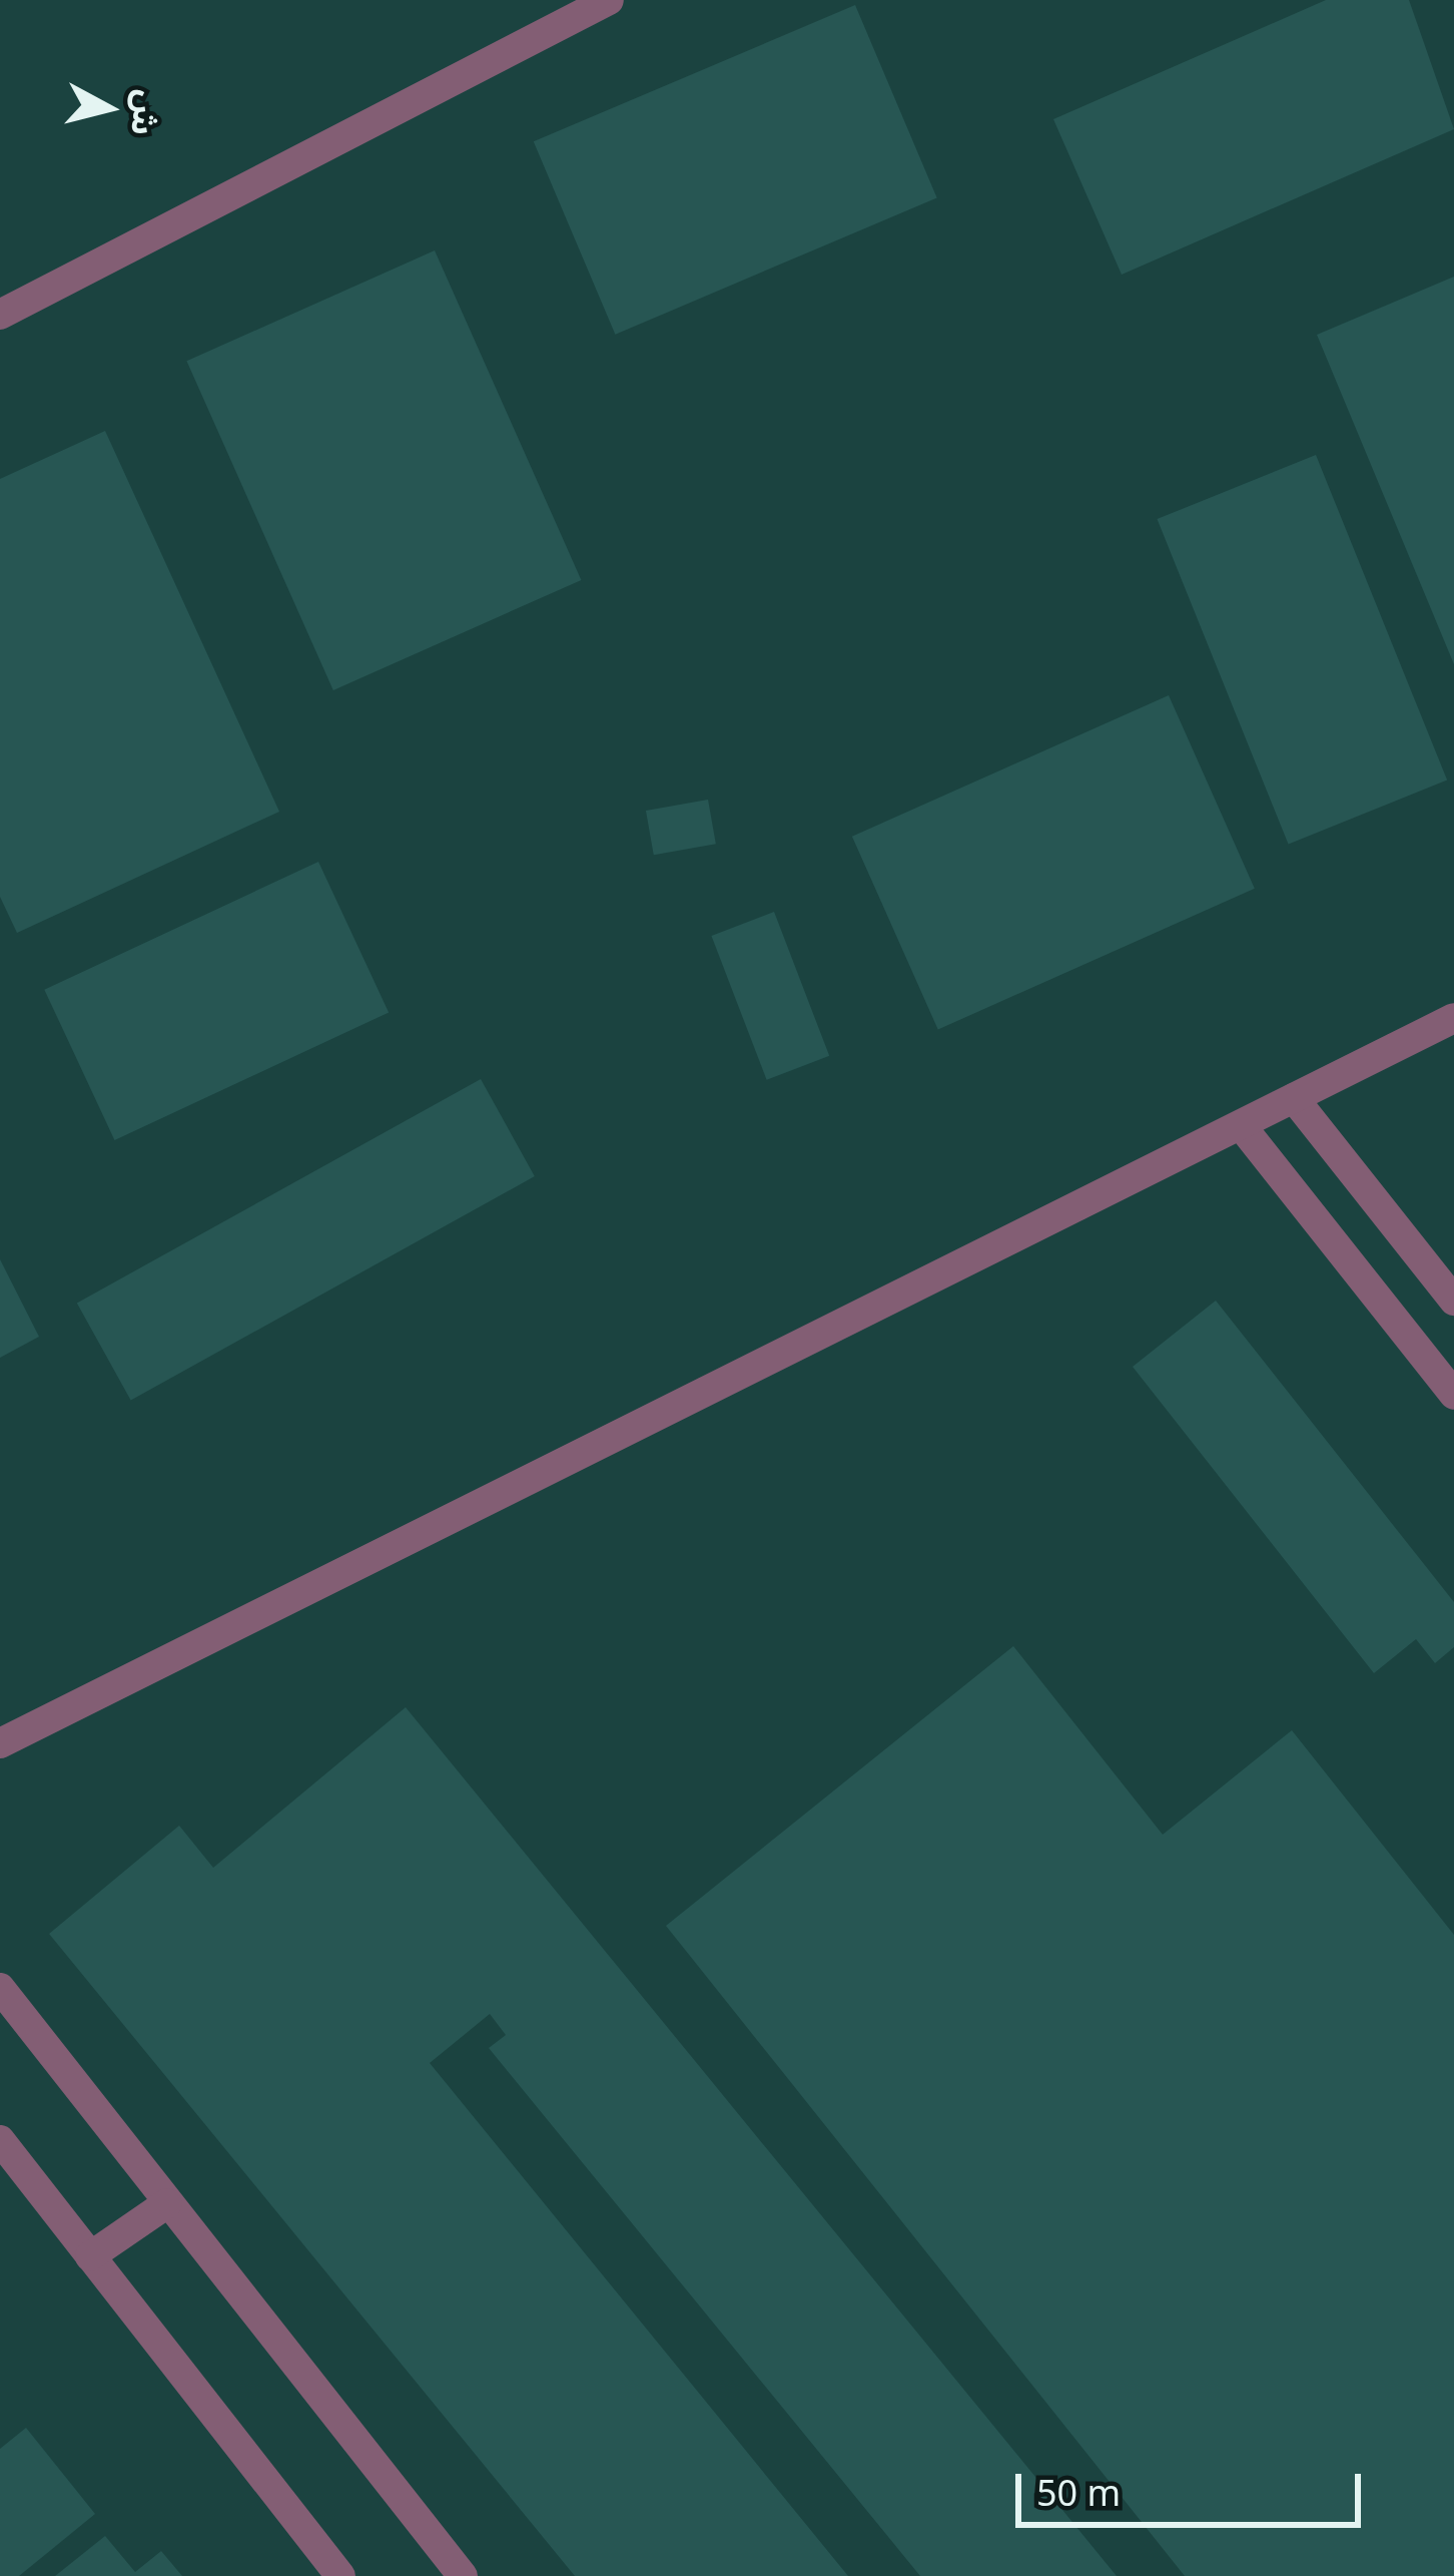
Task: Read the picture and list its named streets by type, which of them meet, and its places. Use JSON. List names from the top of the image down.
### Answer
{
  "scale_bar": "50 m",
  "north": "right"
}
